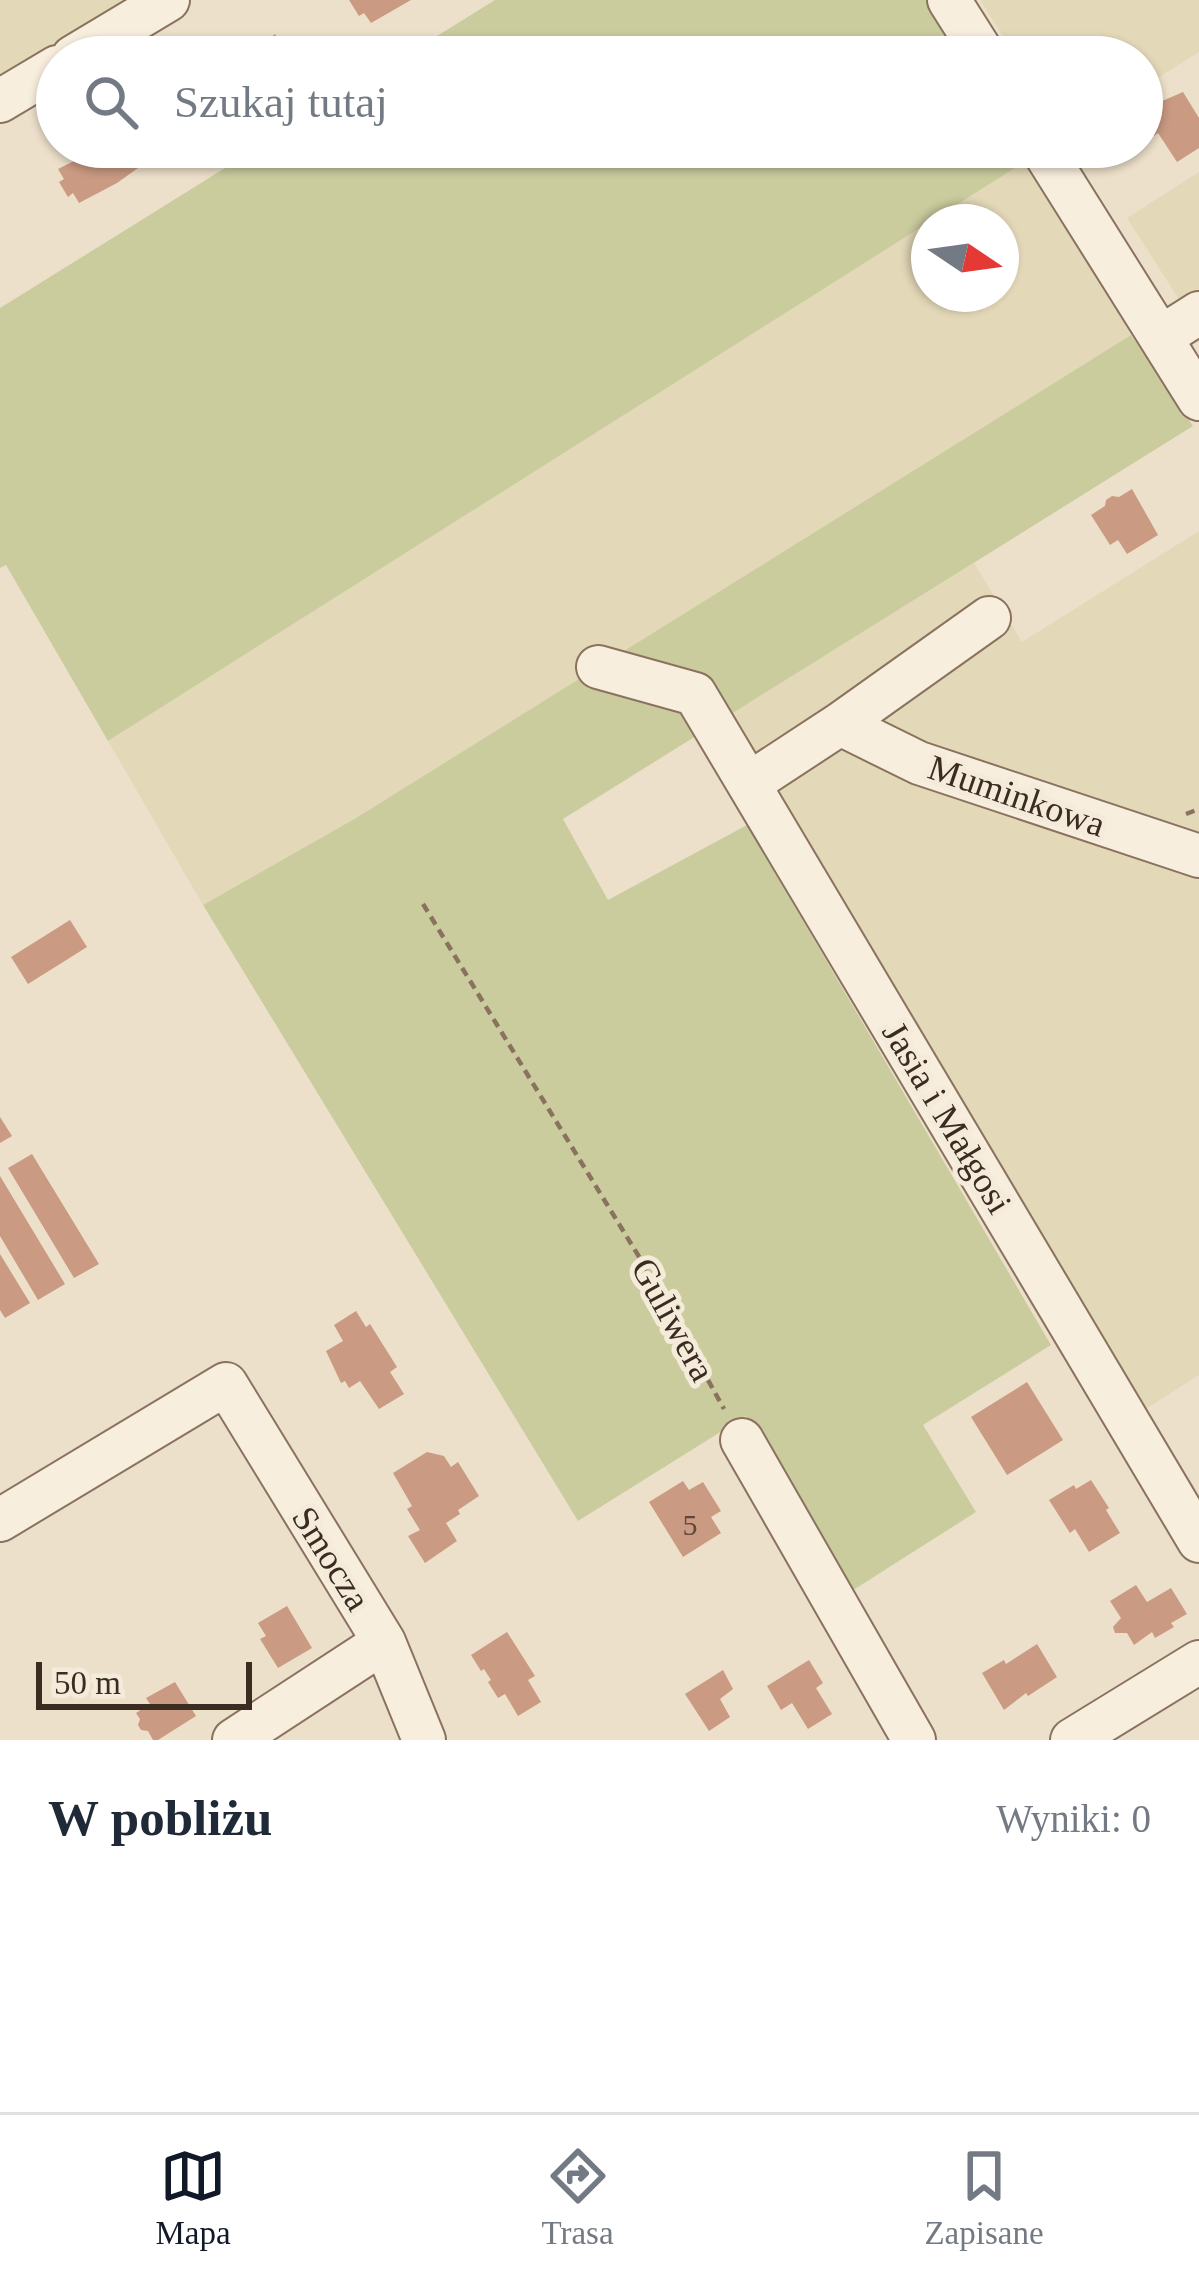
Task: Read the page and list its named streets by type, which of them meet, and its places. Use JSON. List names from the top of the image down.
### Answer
{
  "streets": {
    "street": ["Muminkowa", "Jasia i Małgosi", "Smocza"],
    "path": ["Guliwera"]
  },
  "house_numbers": ["5"],
  "scale_bar": "50 m",
  "north": "right",
  "page": {
    "search": "Szukaj tutaj",
    "scale": "50 m",
    "heading": ["W pobliżu", "Wyniki: 0"],
    "nav": ["Mapa", "Trasa", "Zapisane"]
  }
}
